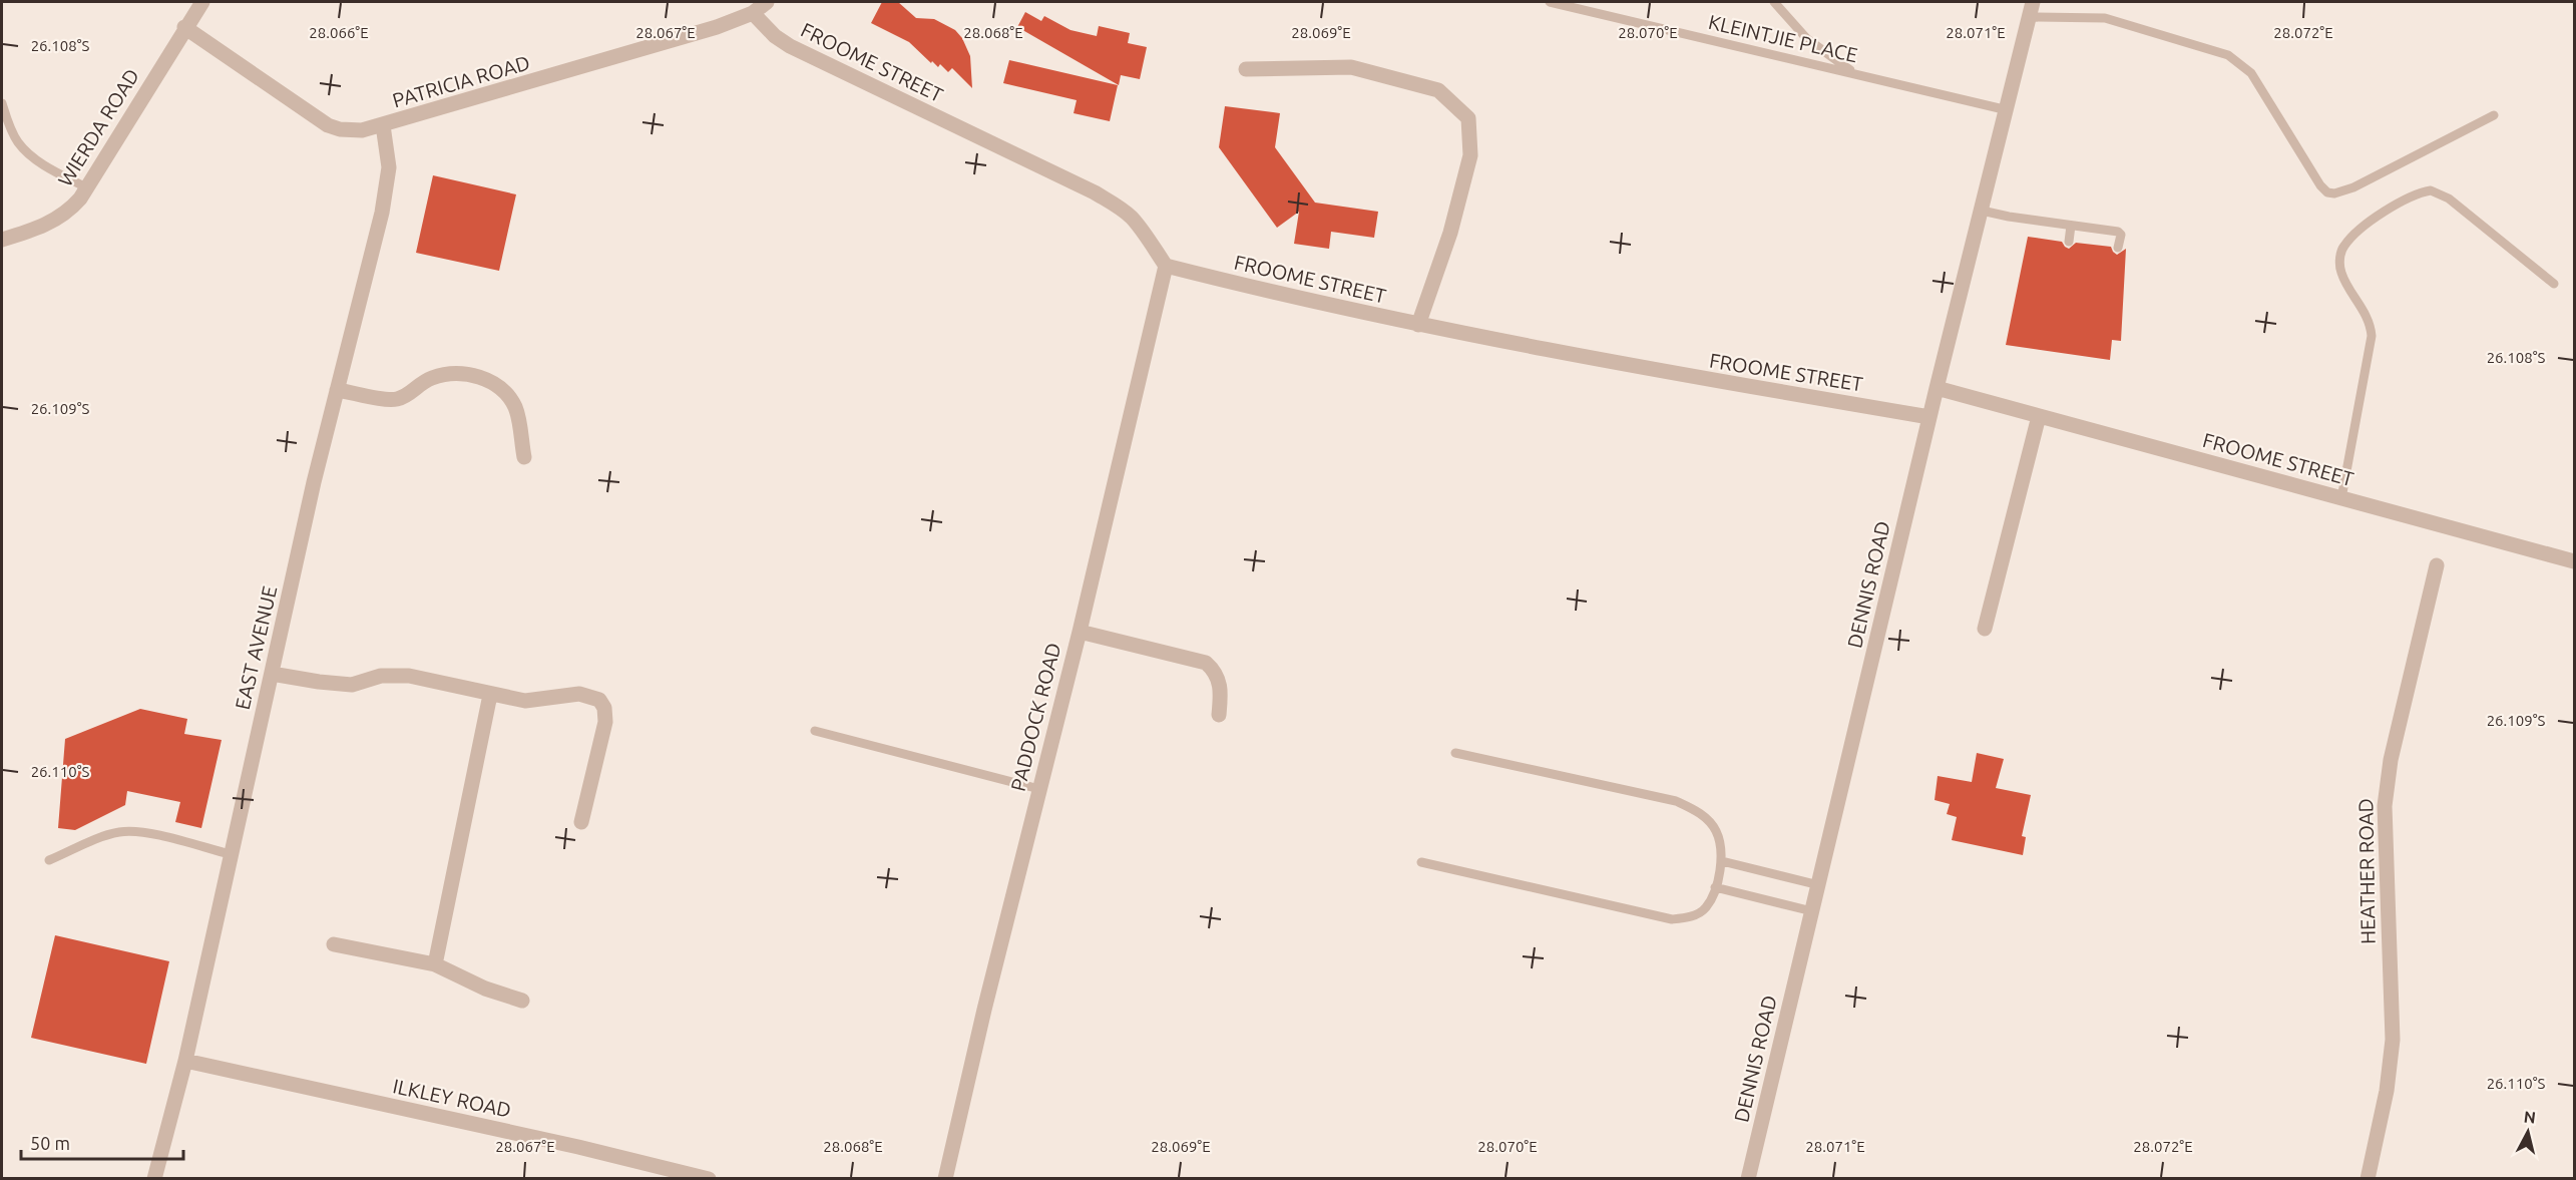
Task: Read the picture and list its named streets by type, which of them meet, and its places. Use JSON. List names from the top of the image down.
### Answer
{
  "streets": {
    "street": [
      "FROOME STREET",
      "PATRICIA ROAD",
      "WIERDA ROAD",
      "DENNIS ROAD",
      "EAST AVENUE",
      "PADDOCK ROAD",
      "HEATHER ROAD",
      "ILKLEY ROAD"
    ],
    "lane": ["KLEINTJIE PLACE"]
  },
  "crossings": [
    ["KLEINTJIE PLACE", "DENNIS ROAD"],
    ["FROOME STREET", "PATRICIA ROAD"],
    ["FROOME STREET", "DENNIS ROAD"],
    ["FROOME STREET", "PADDOCK ROAD"],
    ["PATRICIA ROAD", "WIERDA ROAD"],
    ["PATRICIA ROAD", "EAST AVENUE"],
    ["EAST AVENUE", "ILKLEY ROAD"]
  ],
  "scale_bar": "50 m",
  "north": "top",
  "coordinates": [
    "28.066°E",
    "28.067°E",
    "28.068°E",
    "28.069°E",
    "28.070°E",
    "28.071°E",
    "28.072°E",
    "26.108°S",
    "26.109°S",
    "26.110°S"
  ]
}
